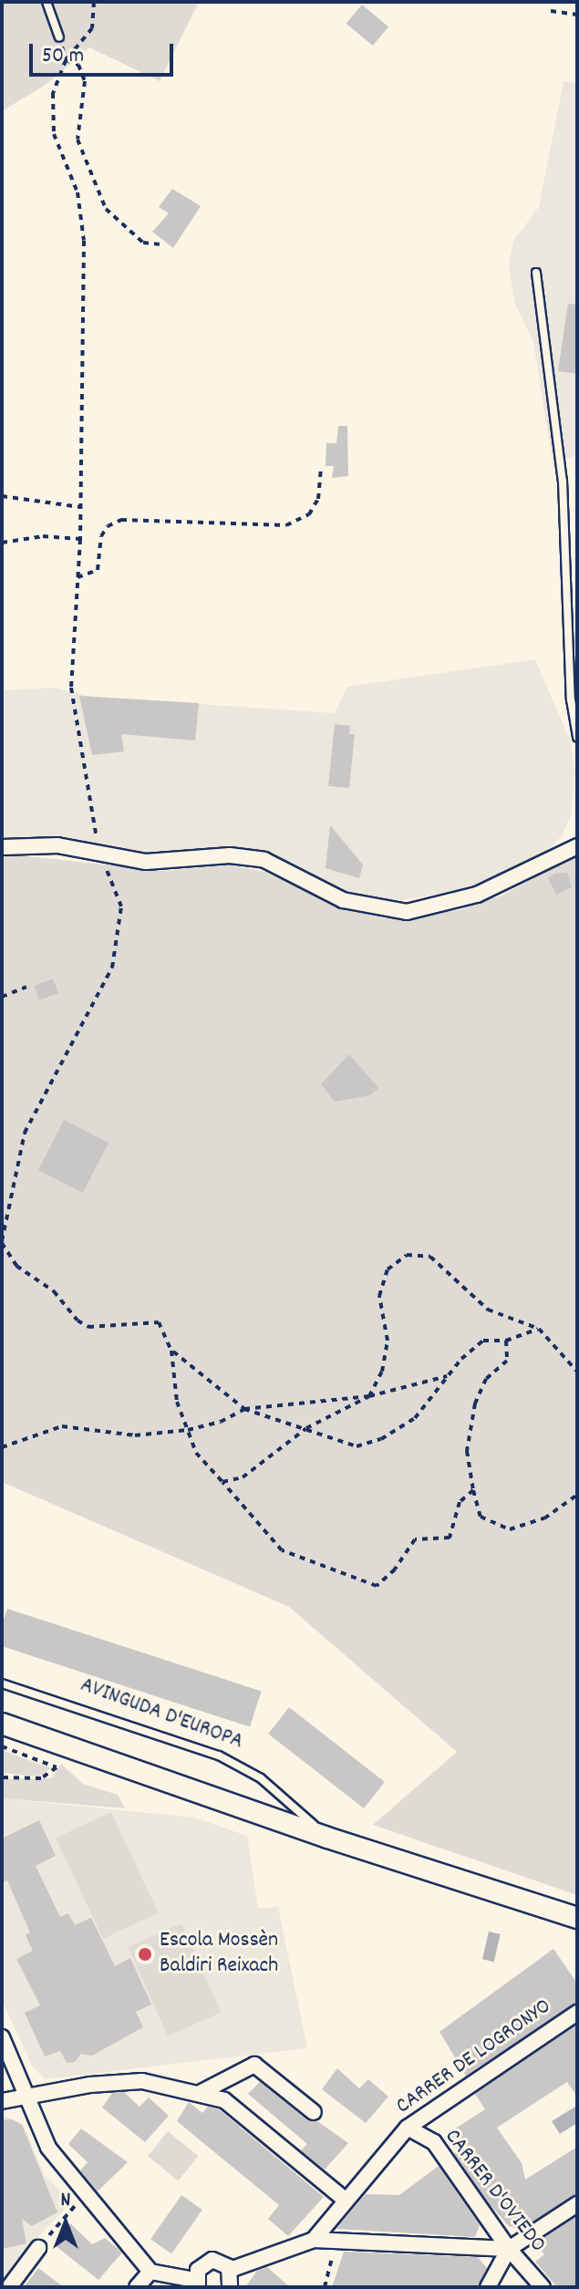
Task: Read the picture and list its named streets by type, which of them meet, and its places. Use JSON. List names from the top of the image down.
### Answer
{
  "streets": {
    "street": ["AVINGUDA D'EUROPA", "CARRER DE LOGRONYO", "CARRER D'OVIEDO"]
  },
  "crossings": [
    ["CARRER DE LOGRONYO", "CARRER D'OVIEDO"]
  ],
  "places": ["Escola Mossèn Baldiri Reixach"],
  "scale_bar": "50 m",
  "north": "top"
}
